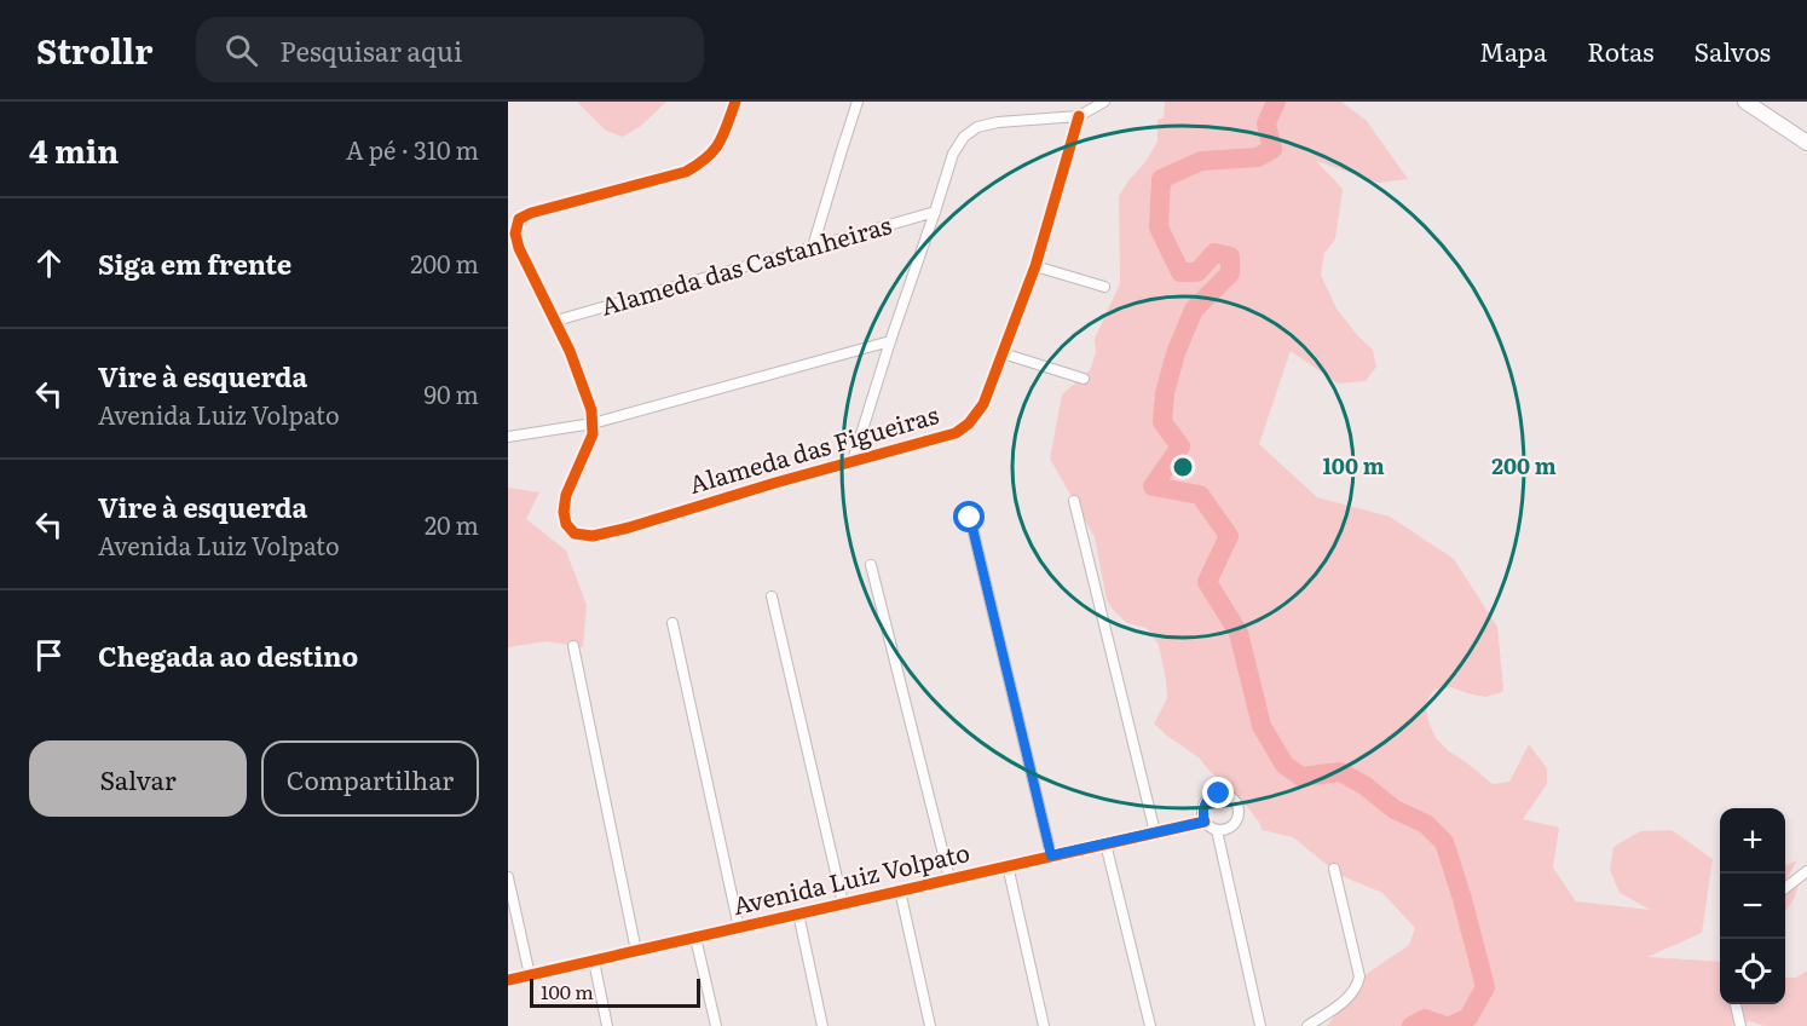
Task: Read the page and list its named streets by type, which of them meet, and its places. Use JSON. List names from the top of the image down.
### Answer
{
  "streets": {
    "street": ["Alameda das Castanheiras", "Alameda das Figueiras", "Avenida Luiz Volpato"]
  },
  "scale_bar": "100 m",
  "page": {
    "header": "Strollr",
    "search": "Pesquisar aqui",
    "nav": ["Mapa", "Rotas", "Salvos"],
    "heading": ["4 min", "A pé · 310 m"],
    "list": [
      ["Siga em frente", "200 m"],
      ["Vire à esquerda", "Avenida Luiz Volpato", "90 m"],
      ["Vire à esquerda", "Avenida Luiz Volpato", "20 m"],
      "Chegada ao destino"
    ],
    "buttons": ["Salvar", "Compartilhar"],
    "map_buttons": ["+", "−"],
    "scale": "100 m"
  },
  "rings": ["100 m", "200 m"]
}
